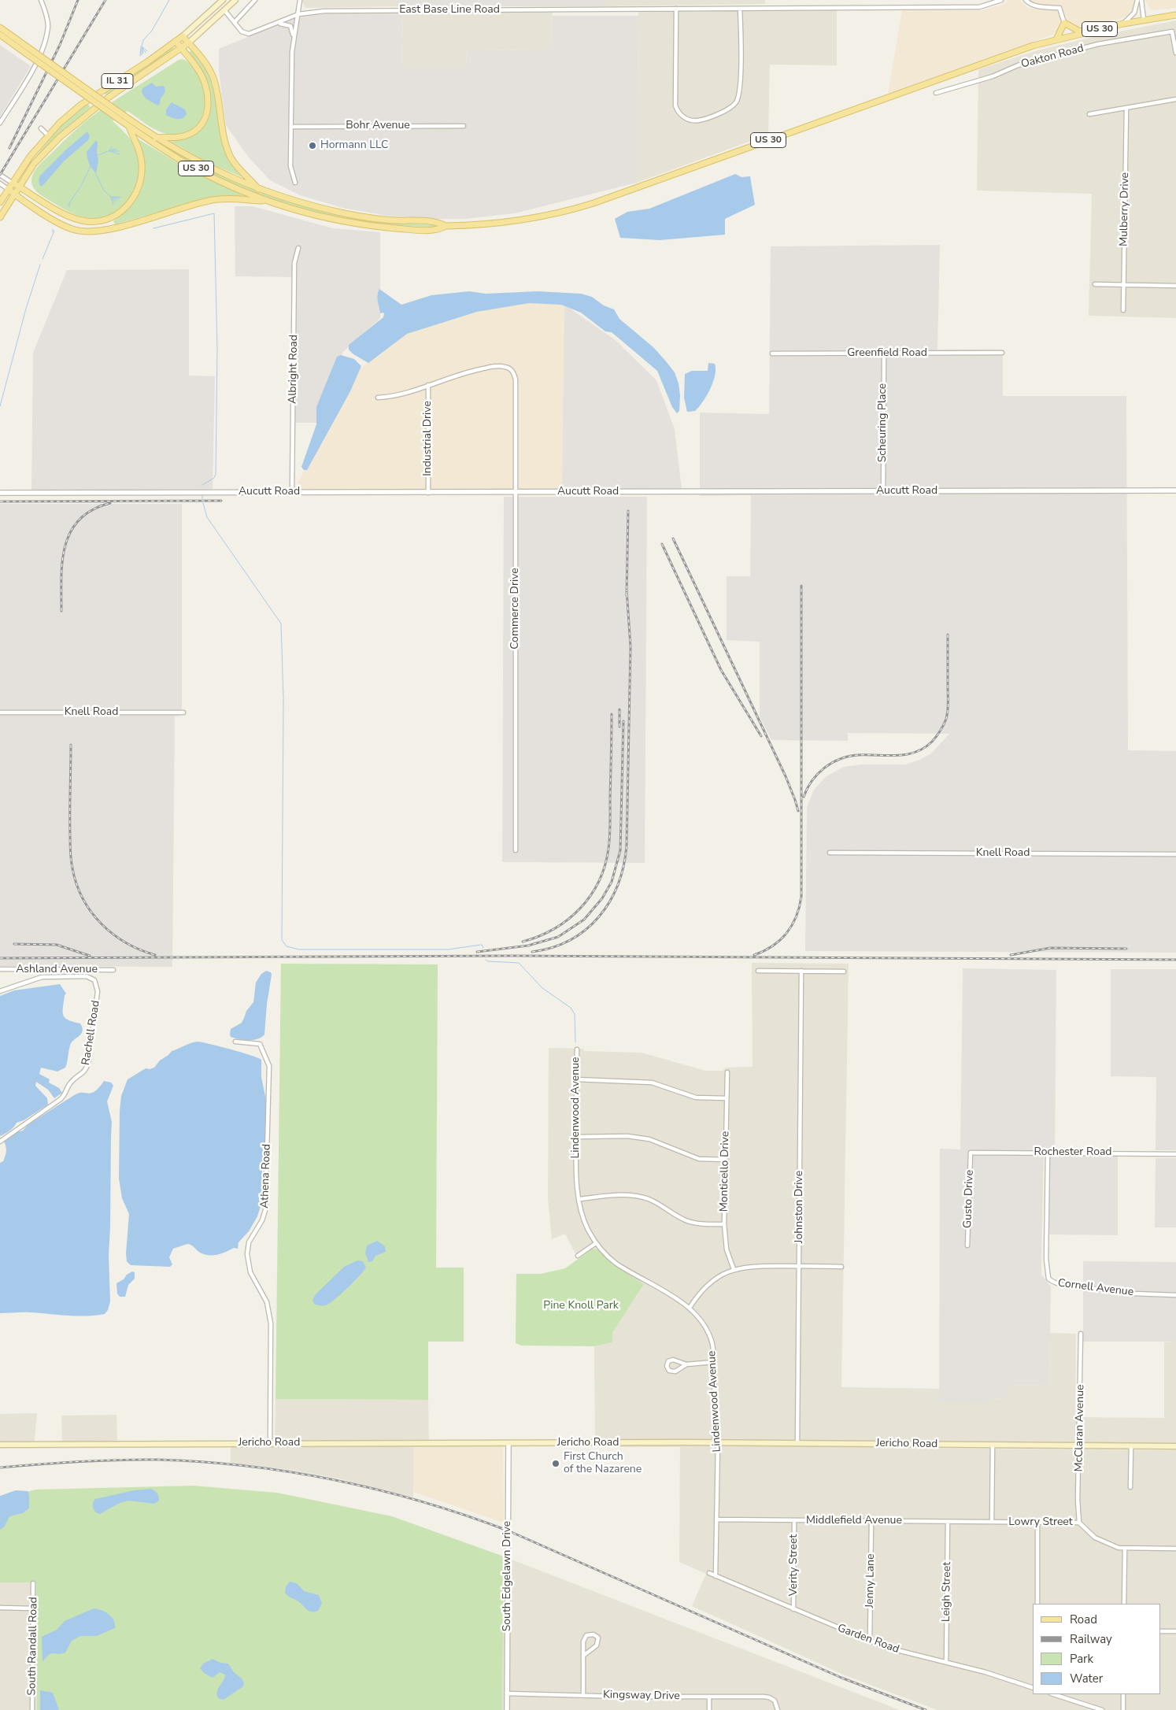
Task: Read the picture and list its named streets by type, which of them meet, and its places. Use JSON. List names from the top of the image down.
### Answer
{
  "streets": {
    "main road": ["US 30", "IL 31", "Jericho Road"],
    "street": [
      "East Base Line Road",
      "Oakton Road",
      "Bohr Avenue",
      "Mulberry Drive",
      "Greenfield Road",
      "Albright Road",
      "Scheuring Place",
      "Industrial Drive",
      "Aucutt Road",
      "Commerce Drive",
      "Knell Road",
      "Ashland Avenue",
      "Rachell Road",
      "Lindenwood Avenue",
      "Rochester Road",
      "Monticello Drive",
      "Athena Road",
      "Gusto Drive",
      "Johnston Drive",
      "Cornell Avenue",
      "McClaran Avenue",
      "Middlefield Avenue",
      "Lowry Street",
      "Verity Street",
      "South Edgelawn Drive",
      "Jenny Lane",
      "Leigh Street",
      "Garden Road",
      "South Randall Road",
      "Kingsway Drive"
    ]
  },
  "crossings": [
    ["Greenfield Road", "Scheuring Place"],
    ["Albright Road", "Aucutt Road"],
    ["Scheuring Place", "Aucutt Road"],
    ["Industrial Drive", "Aucutt Road"],
    ["Industrial Drive", "Commerce Drive"],
    ["Aucutt Road", "Commerce Drive"],
    ["Lindenwood Avenue", "Jericho Road"],
    ["Lindenwood Avenue", "Middlefield Avenue"],
    ["Lindenwood Avenue", "Garden Road"],
    ["Rochester Road", "Gusto Drive"],
    ["Rochester Road", "Cornell Avenue"],
    ["Athena Road", "Jericho Road"],
    ["Johnston Drive", "Jericho Road"],
    ["McClaran Avenue", "Jericho Road"],
    ["McClaran Avenue", "Lowry Street"],
    ["Jericho Road", "South Edgelawn Drive"],
    ["Middlefield Avenue", "Lowry Street"],
    ["Middlefield Avenue", "Verity Street"],
    ["Middlefield Avenue", "Jenny Lane"],
    ["Middlefield Avenue", "Leigh Street"],
    ["Verity Street", "Garden Road"],
    ["South Edgelawn Drive", "Kingsway Drive"],
    ["Jenny Lane", "Garden Road"],
    ["Leigh Street", "Garden Road"]
  ],
  "parks": ["Pine Knoll Park"],
  "places": ["Hormann LLC", "First Church of the Nazarene"],
  "legend": [
    "Road",
    "Railway",
    "Park",
    "Water"
  ]
}
